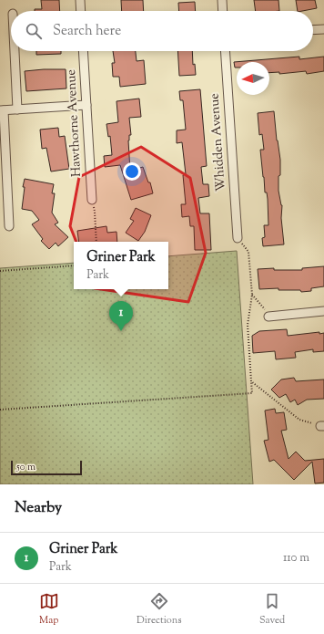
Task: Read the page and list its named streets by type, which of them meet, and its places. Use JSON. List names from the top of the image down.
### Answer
{
  "streets": {
    "street": ["Hawthorne Avenue", "Whidden Avenue"]
  },
  "scale_bar": "50 m",
  "north": "left",
  "page": {
    "search": "Search here",
    "popup": ["Griner Park", "Park"],
    "pins": "1",
    "scale": "50 m",
    "heading": "Nearby",
    "list": [
      {
        "mark": "1",
        "name": "Griner Park",
        "note": "Park",
        "value": "110 m"
      }
    ],
    "nav": ["Map", "Directions", "Saved"]
  }
}
